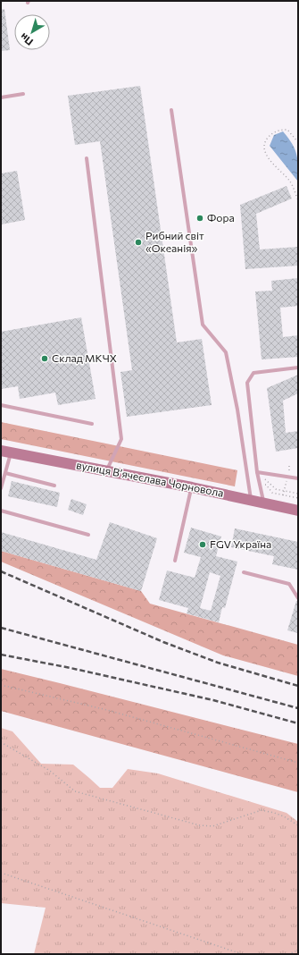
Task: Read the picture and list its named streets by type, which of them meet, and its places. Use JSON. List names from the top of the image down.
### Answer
{
  "streets": {
    "main road": ["вулиця Вʼячеслава Чорновола"]
  },
  "places": [
    "Фора",
    "Рибний світ «Океанія»",
    "Склад МКЧХ",
    "FGV Україна"
  ],
  "north": "bottom left"
}
